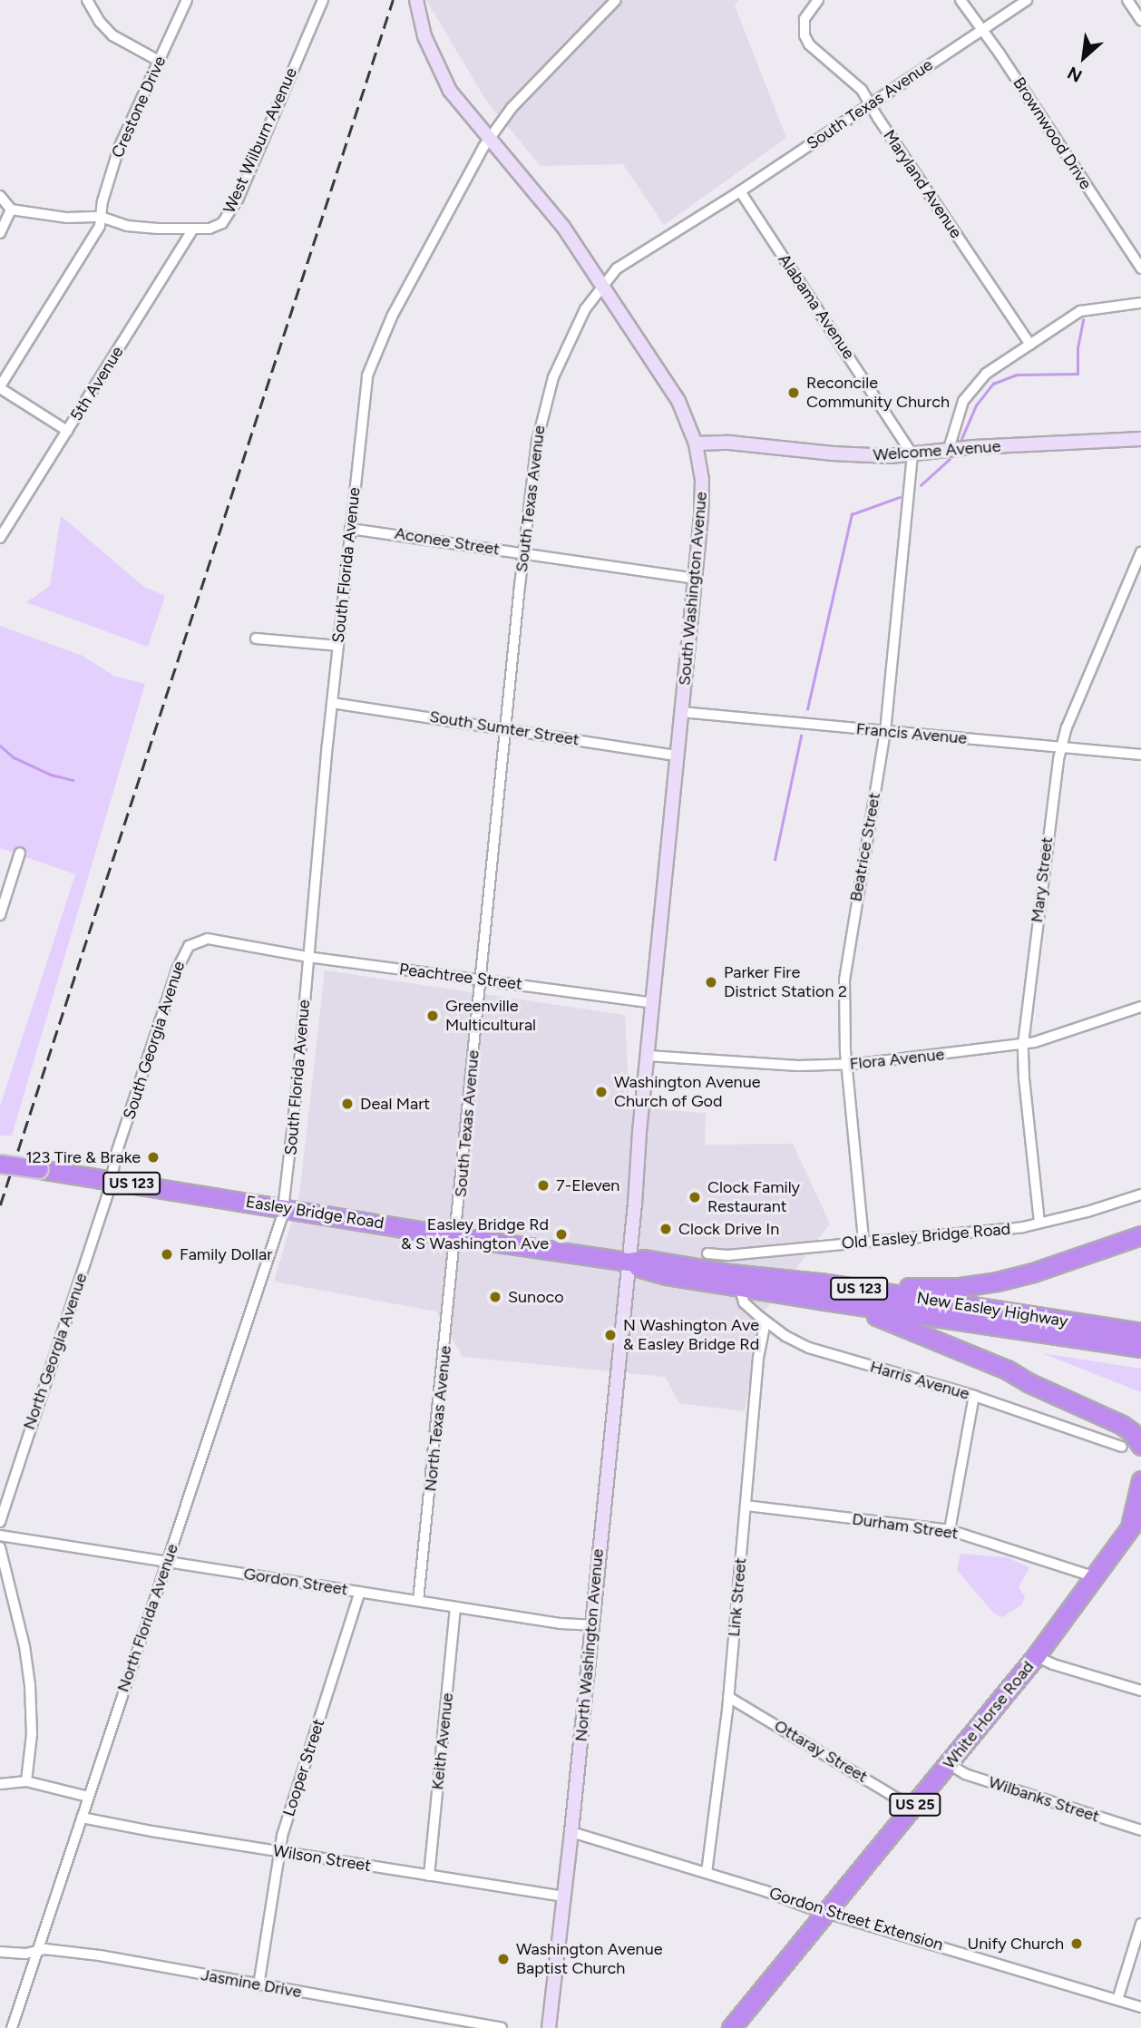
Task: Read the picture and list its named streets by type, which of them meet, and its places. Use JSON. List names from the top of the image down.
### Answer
{
  "streets": {
    "highway": [
      "US 123",
      "Easley Bridge Road",
      "New Easley Highway",
      "White Horse Road",
      "US 25"
    ],
    "main road": ["Welcome Avenue", "South Washington Avenue", "North Washington Avenue"],
    "street": [
      "South Texas Avenue",
      "Crestone Drive",
      "Brownwood Drive",
      "West Wilburn Avenue",
      "Maryland Avenue",
      "Alabama Avenue",
      "5th Avenue",
      "Aconee Street",
      "South Florida Avenue",
      "South Sumter Street",
      "Francis Avenue",
      "Beatrice Street",
      "Mary Street",
      "Peachtree Street",
      "South Georgia Avenue",
      "Flora Avenue",
      "Old Easley Bridge Road",
      "North Georgia Avenue",
      "Harris Avenue",
      "North Texas Avenue",
      "Durham Street",
      "Gordon Street",
      "Link Street",
      "North Florida Avenue",
      "Keith Avenue",
      "Ottaray Street",
      "Looper Street",
      "Wilbanks Street",
      "Wilson Street",
      "Gordon Street Extension",
      "Jasmine Drive"
    ]
  },
  "crossings": [
    ["South Texas Avenue", "Brownwood Drive"],
    ["South Texas Avenue", "Maryland Avenue"],
    ["South Texas Avenue", "Alabama Avenue"],
    ["South Texas Avenue", "Aconee Street"],
    ["South Texas Avenue", "South Washington Avenue"],
    ["South Texas Avenue", "South Sumter Street"],
    ["South Texas Avenue", "Peachtree Street"],
    ["South Texas Avenue", "Easley Bridge Road"],
    ["South Texas Avenue", "North Texas Avenue"],
    ["Crestone Drive", "West Wilburn Avenue"],
    ["West Wilburn Avenue", "5th Avenue"],
    ["Alabama Avenue", "Welcome Avenue"],
    ["Alabama Avenue", "Beatrice Street"],
    ["Welcome Avenue", "South Washington Avenue"],
    ["Welcome Avenue", "Beatrice Street"],
    ["Aconee Street", "South Florida Avenue"],
    ["Aconee Street", "South Washington Avenue"],
    ["South Florida Avenue", "South Washington Avenue"],
    ["South Florida Avenue", "South Sumter Street"],
    ["South Florida Avenue", "Peachtree Street"],
    ["South Florida Avenue", "South Georgia Avenue"],
    ["South Florida Avenue", "Easley Bridge Road"],
    ["South Florida Avenue", "North Florida Avenue"],
    ["South Washington Avenue", "South Sumter Street"],
    ["South Washington Avenue", "Francis Avenue"],
    ["South Washington Avenue", "Peachtree Street"],
    ["South Washington Avenue", "Flora Avenue"],
    ["South Washington Avenue", "Easley Bridge Road"],
    ["South Washington Avenue", "North Washington Avenue"],
    ["Francis Avenue", "Beatrice Street"],
    ["Francis Avenue", "Mary Street"],
    ["Beatrice Street", "Flora Avenue"],
    ["Beatrice Street", "Old Easley Bridge Road"],
    ["Mary Street", "Flora Avenue"],
    ["Mary Street", "Old Easley Bridge Road"],
    ["Peachtree Street", "South Georgia Avenue"],
    ["South Georgia Avenue", "Easley Bridge Road"],
    ["South Georgia Avenue", "North Georgia Avenue"],
    ["Easley Bridge Road", "New Easley Highway"],
    ["Easley Bridge Road", "North Georgia Avenue"],
    ["Easley Bridge Road", "Harris Avenue"],
    ["Easley Bridge Road", "North Texas Avenue"],
    ["Easley Bridge Road", "North Florida Avenue"],
    ["Easley Bridge Road", "North Washington Avenue"],
    ["New Easley Highway", "Harris Avenue"],
    ["Harris Avenue", "Link Street"],
    ["North Texas Avenue", "Gordon Street"],
    ["Durham Street", "Link Street"],
    ["Durham Street", "White Horse Road"],
    ["Gordon Street", "North Florida Avenue"],
    ["Gordon Street", "North Washington Avenue"],
    ["Gordon Street", "Keith Avenue"],
    ["Gordon Street", "Looper Street"],
    ["Link Street", "Ottaray Street"],
    ["Link Street", "Gordon Street Extension"],
    ["North Florida Avenue", "Wilson Street"],
    ["North Florida Avenue", "Jasmine Drive"],
    ["North Washington Avenue", "Wilson Street"],
    ["North Washington Avenue", "Gordon Street Extension"],
    ["White Horse Road", "Ottaray Street"],
    ["White Horse Road", "Wilbanks Street"],
    ["White Horse Road", "Gordon Street Extension"],
    ["Keith Avenue", "Wilson Street"],
    ["Looper Street", "Wilson Street"],
    ["Looper Street", "Jasmine Drive"]
  ],
  "places": [
    "Reconcile Community Church",
    "Parker Fire District Station 2",
    "Greenville Multicultural",
    "Washington Avenue Church of God",
    "Deal Mart",
    "123 Tire & Brake",
    "7-Eleven",
    "Clock Family Restaurant",
    "Clock Drive In",
    "Easley Bridge Rd & S Washington Ave",
    "Family Dollar",
    "Sunoco",
    "N Washington Ave & Easley Bridge Rd",
    "Unify Church",
    "Washington Avenue Baptist Church"
  ],
  "north": "bottom left"
}
